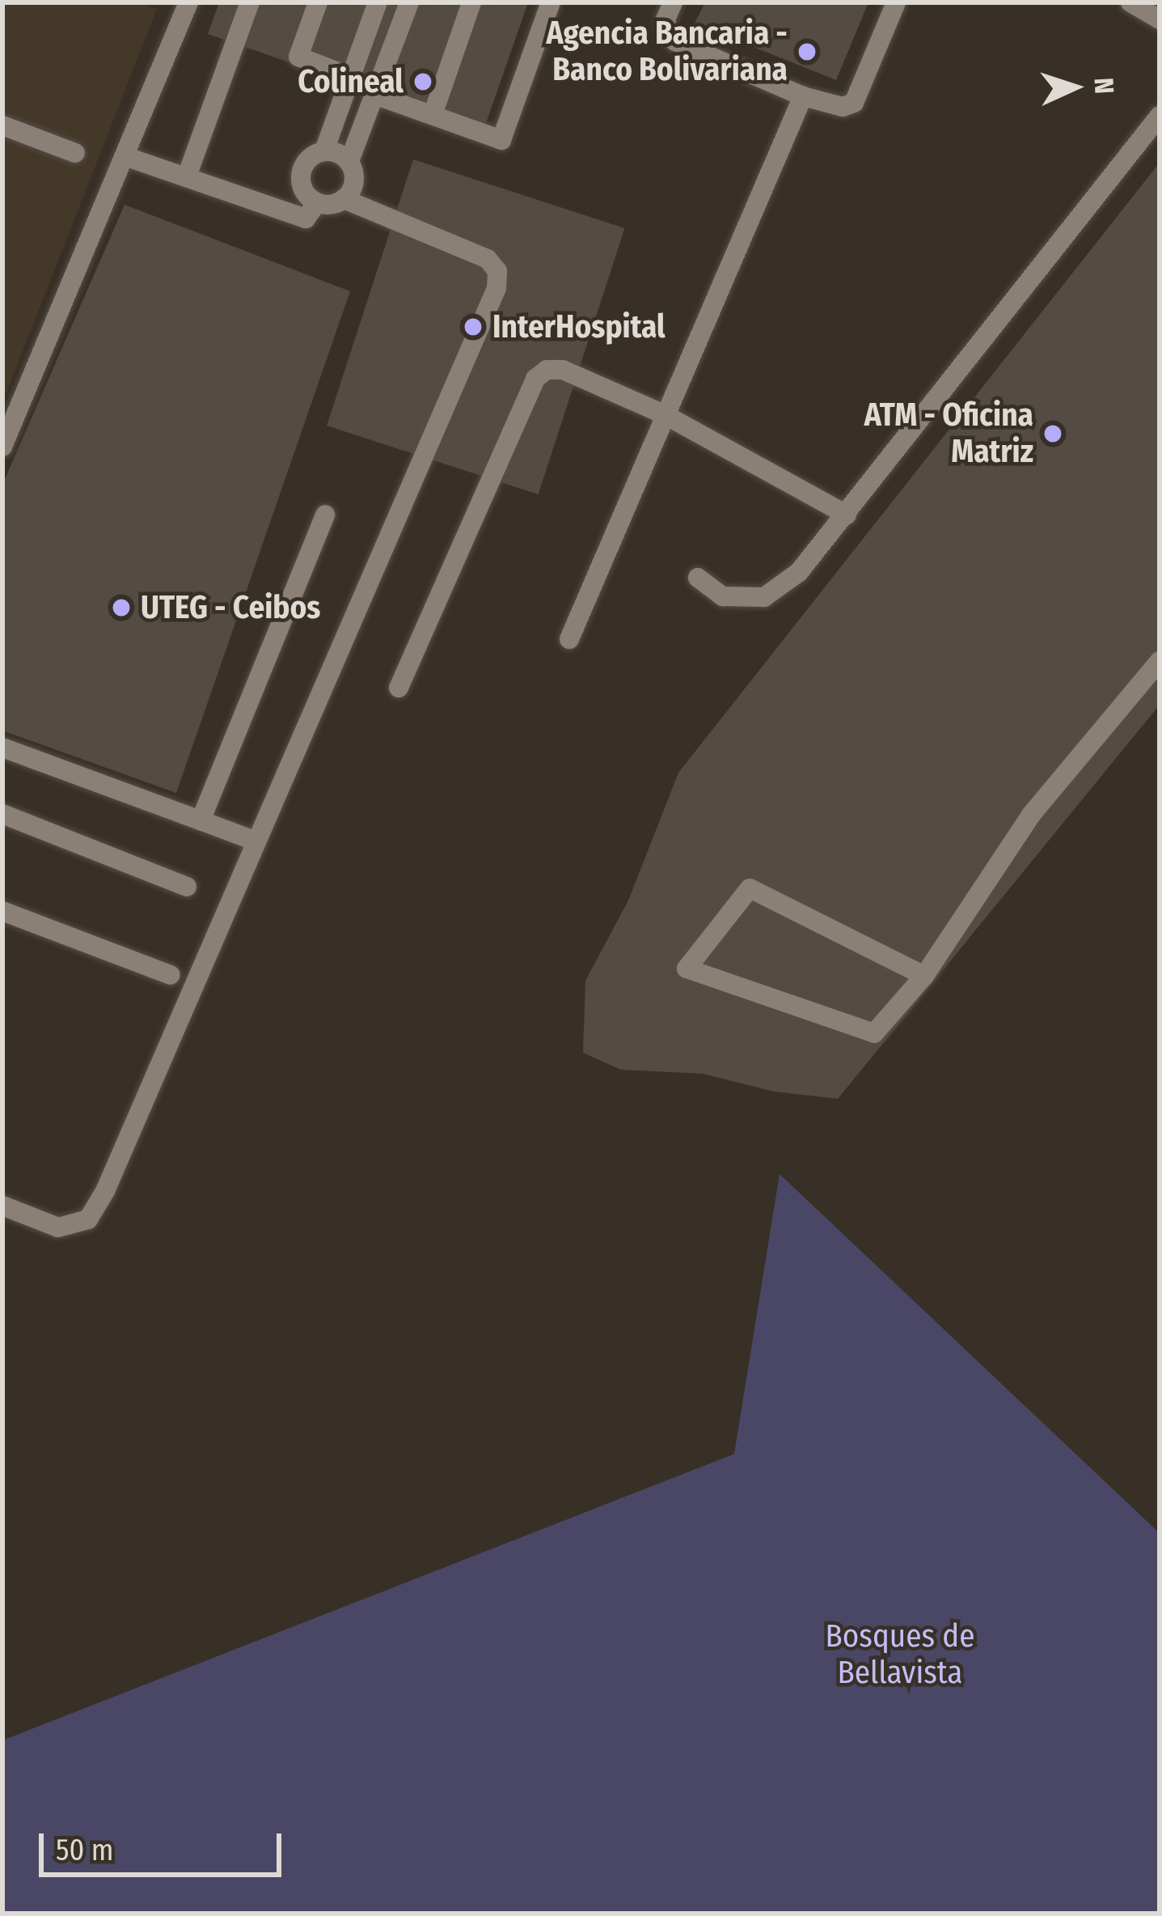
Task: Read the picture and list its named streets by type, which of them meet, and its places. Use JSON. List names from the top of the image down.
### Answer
{
  "parks": ["Bosques de Bellavista"],
  "places": [
    "Agencia Bancaria - Banco Bolivariana",
    "Colineal",
    "InterHospital",
    "ATM - Oficina Matriz",
    "UTEG - Ceibos"
  ],
  "scale_bar": "50 m",
  "north": "right"
}
